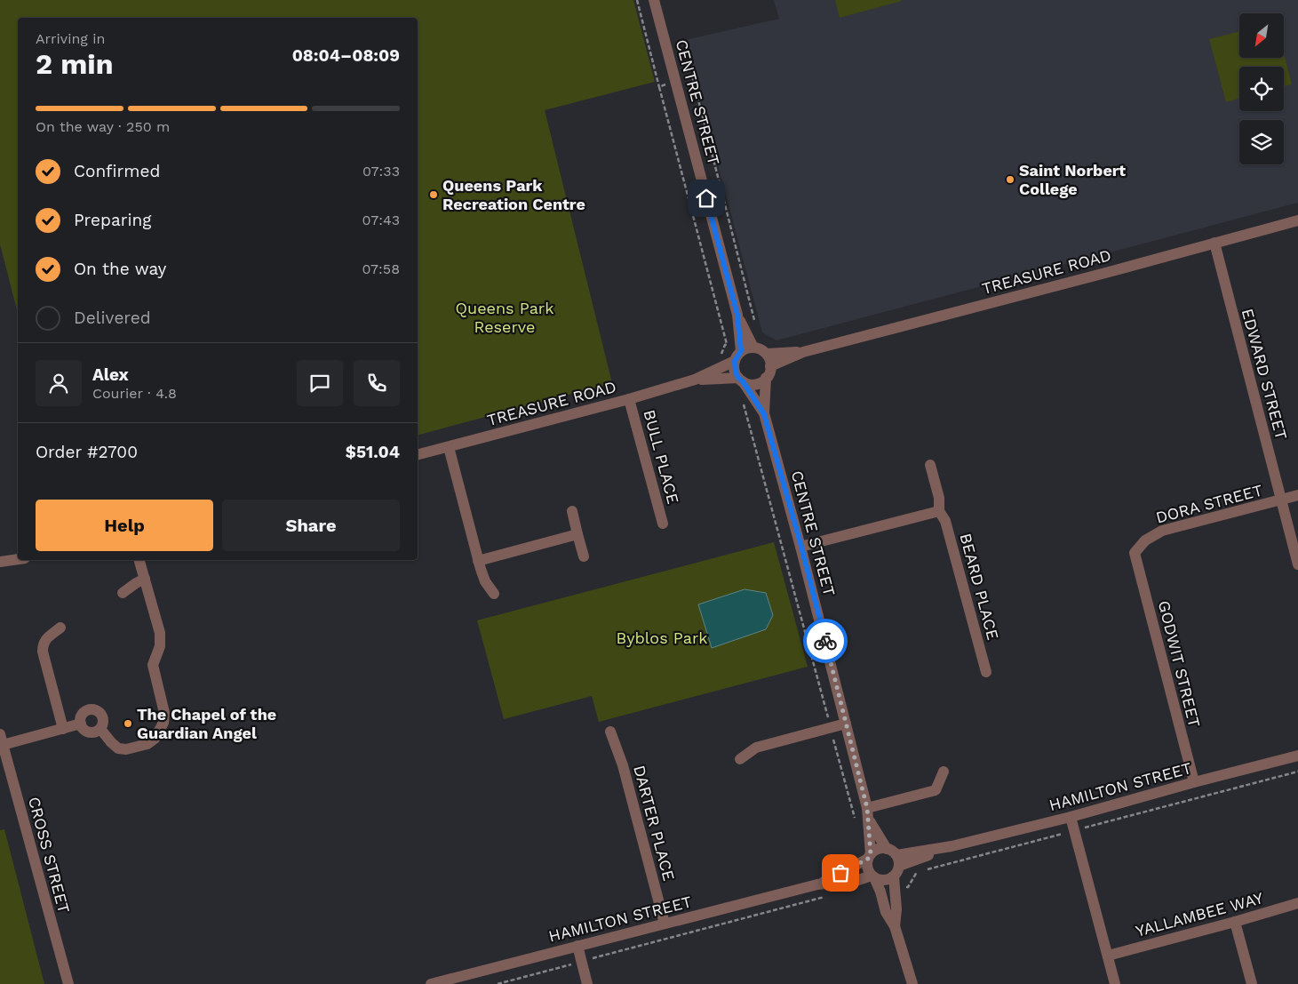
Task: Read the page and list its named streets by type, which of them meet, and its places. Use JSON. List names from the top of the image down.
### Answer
{
  "streets": {
    "street": [
      "CENTRE STREET",
      "TREASURE ROAD",
      "EDWARD STREET",
      "BULL PLACE",
      "DORA STREET",
      "BEARD PLACE",
      "GODWIT STREET",
      "HAMILTON STREET",
      "DARTER PLACE",
      "CROSS STREET",
      "YALLAMBEE WAY"
    ]
  },
  "crossings": [
    ["CENTRE STREET", "TREASURE ROAD"],
    ["CENTRE STREET", "HAMILTON STREET"],
    ["TREASURE ROAD", "EDWARD STREET"],
    ["TREASURE ROAD", "BULL PLACE"],
    ["EDWARD STREET", "DORA STREET"],
    ["DORA STREET", "GODWIT STREET"],
    ["GODWIT STREET", "HAMILTON STREET"],
    ["HAMILTON STREET", "DARTER PLACE"]
  ],
  "parks": ["Queens Park Reserve", "Byblos Park"],
  "places": ["Saint Norbert College", "Queens Park Recreation Centre", "The Chapel of the Guardian Angel"],
  "north": "bottom left",
  "page": {
    "heading": ["2 min", "Arriving in", "08:04–08:09"],
    "panel": [
      "Alex",
      "Courier · 4.8",
      "Order #2700",
      "$51.04"
    ],
    "bar": "On the way · 250 m",
    "list": [
      ["Confirmed", "07:33"],
      ["Preparing", "07:43"],
      ["On the way", "07:58"],
      "Delivered"
    ],
    "buttons": ["Help", "Share"]
  }
}
